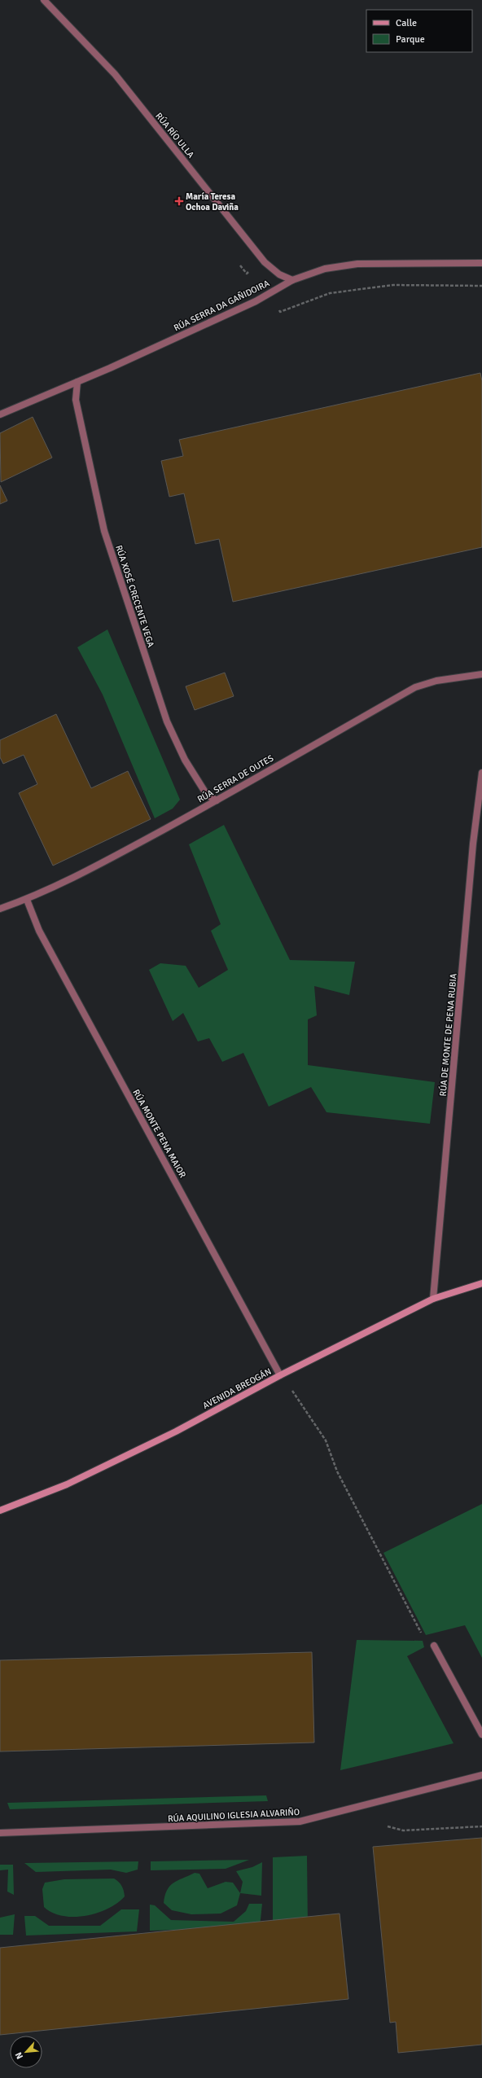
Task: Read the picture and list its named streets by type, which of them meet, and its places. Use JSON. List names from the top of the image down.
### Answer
{
  "streets": {
    "street": [
      "RÚA RÍO ULLA",
      "RÚA SERRA DA GAÑIDOIRA",
      "RÚA XOSÉ CRECENTE VEGA",
      "RÚA SERRA DE OUTES",
      "RÚA DE MONTE DE PENA RUBIA",
      "RÚA MONTE PENA MAIOR",
      "AVENIDA BREOGÁN",
      "RÚA AQUILINO IGLESIA ALVARIÑO"
    ]
  },
  "crossings": [
    ["RÚA RÍO ULLA", "RÚA SERRA DA GAÑIDOIRA"],
    ["RÚA SERRA DA GAÑIDOIRA", "RÚA XOSÉ CRECENTE VEGA"],
    ["RÚA XOSÉ CRECENTE VEGA", "RÚA SERRA DE OUTES"],
    ["RÚA SERRA DE OUTES", "RÚA MONTE PENA MAIOR"],
    ["RÚA DE MONTE DE PENA RUBIA", "AVENIDA BREOGÁN"],
    ["RÚA MONTE PENA MAIOR", "AVENIDA BREOGÁN"]
  ],
  "places": {
    "health": ["María Teresa Ochoa Daviña"]
  },
  "legend": ["Calle", "Parque"],
  "north": "bottom left"
}
